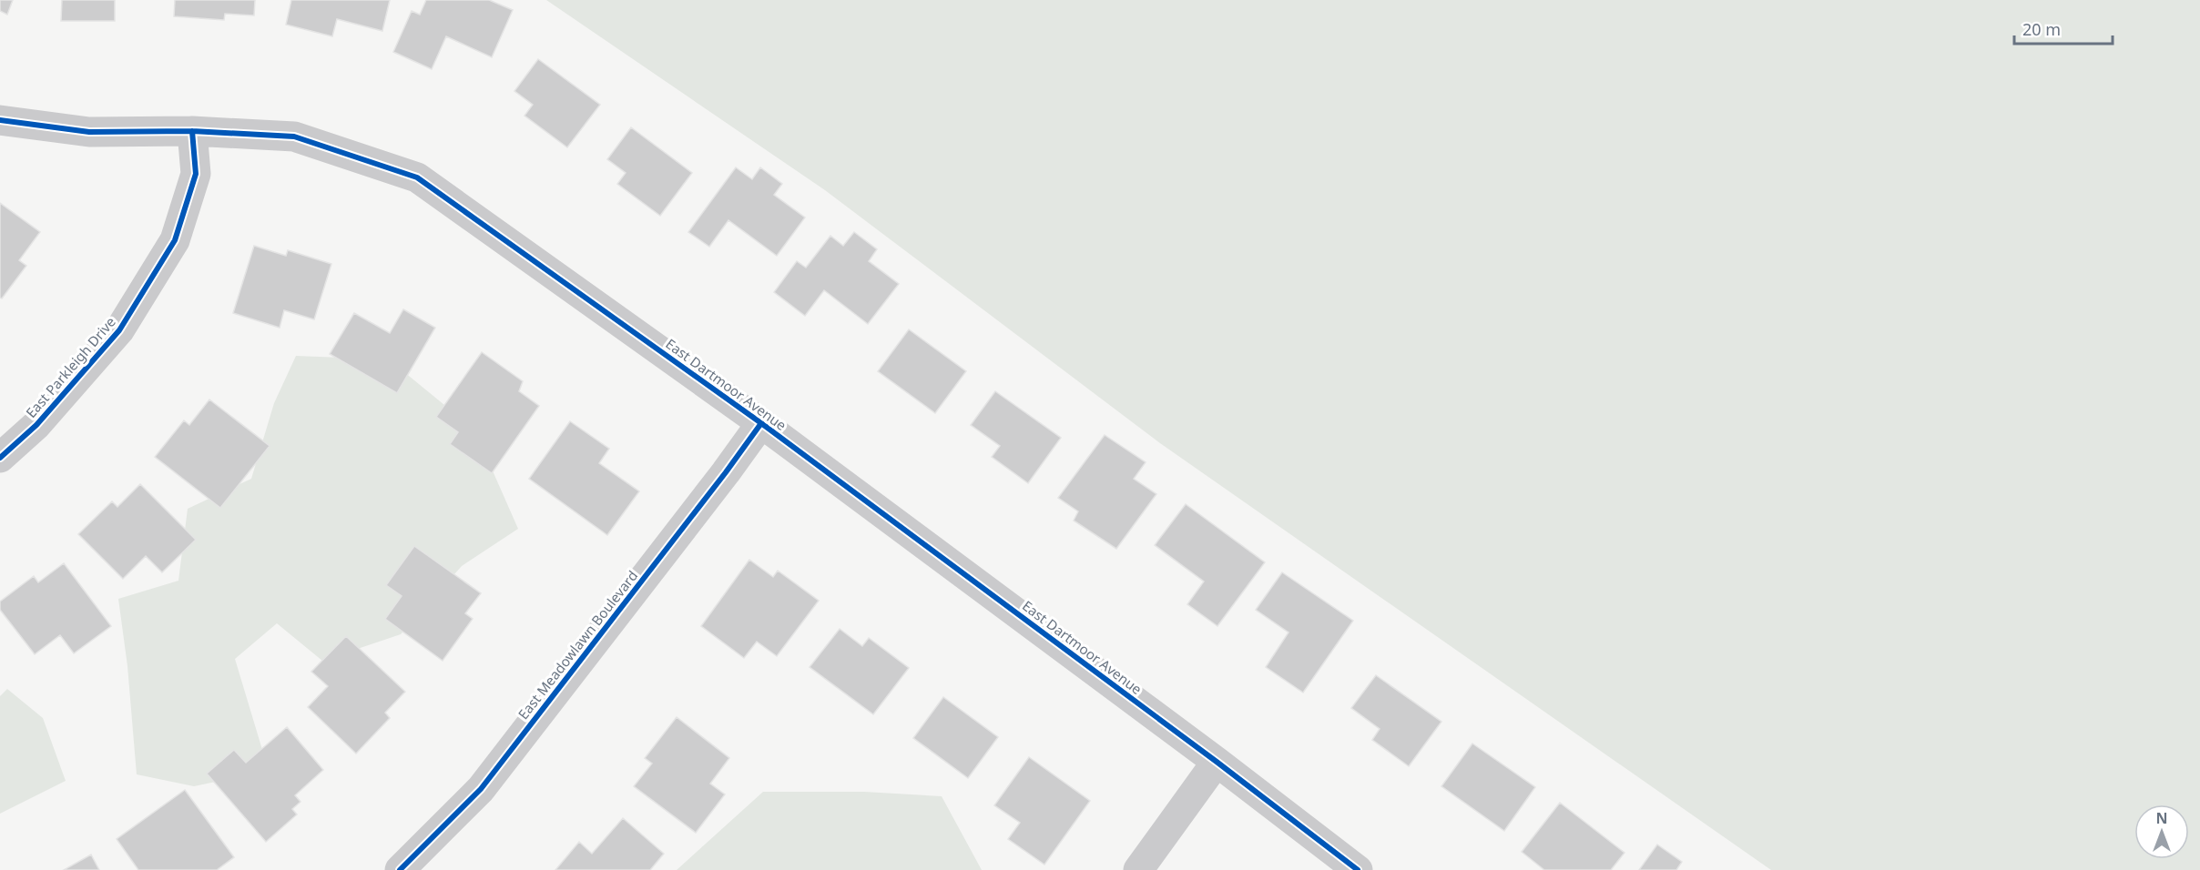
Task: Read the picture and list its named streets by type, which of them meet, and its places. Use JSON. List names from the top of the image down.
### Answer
{
  "streets": {
    "street": ["East Parkleigh Drive", "East Dartmoor Avenue", "East Meadowlawn Boulevard"]
  },
  "crossings": [
    ["East Parkleigh Drive", "East Dartmoor Avenue"],
    ["East Dartmoor Avenue", "East Meadowlawn Boulevard"]
  ],
  "scale_bar": "20 m",
  "north": "top"
}
